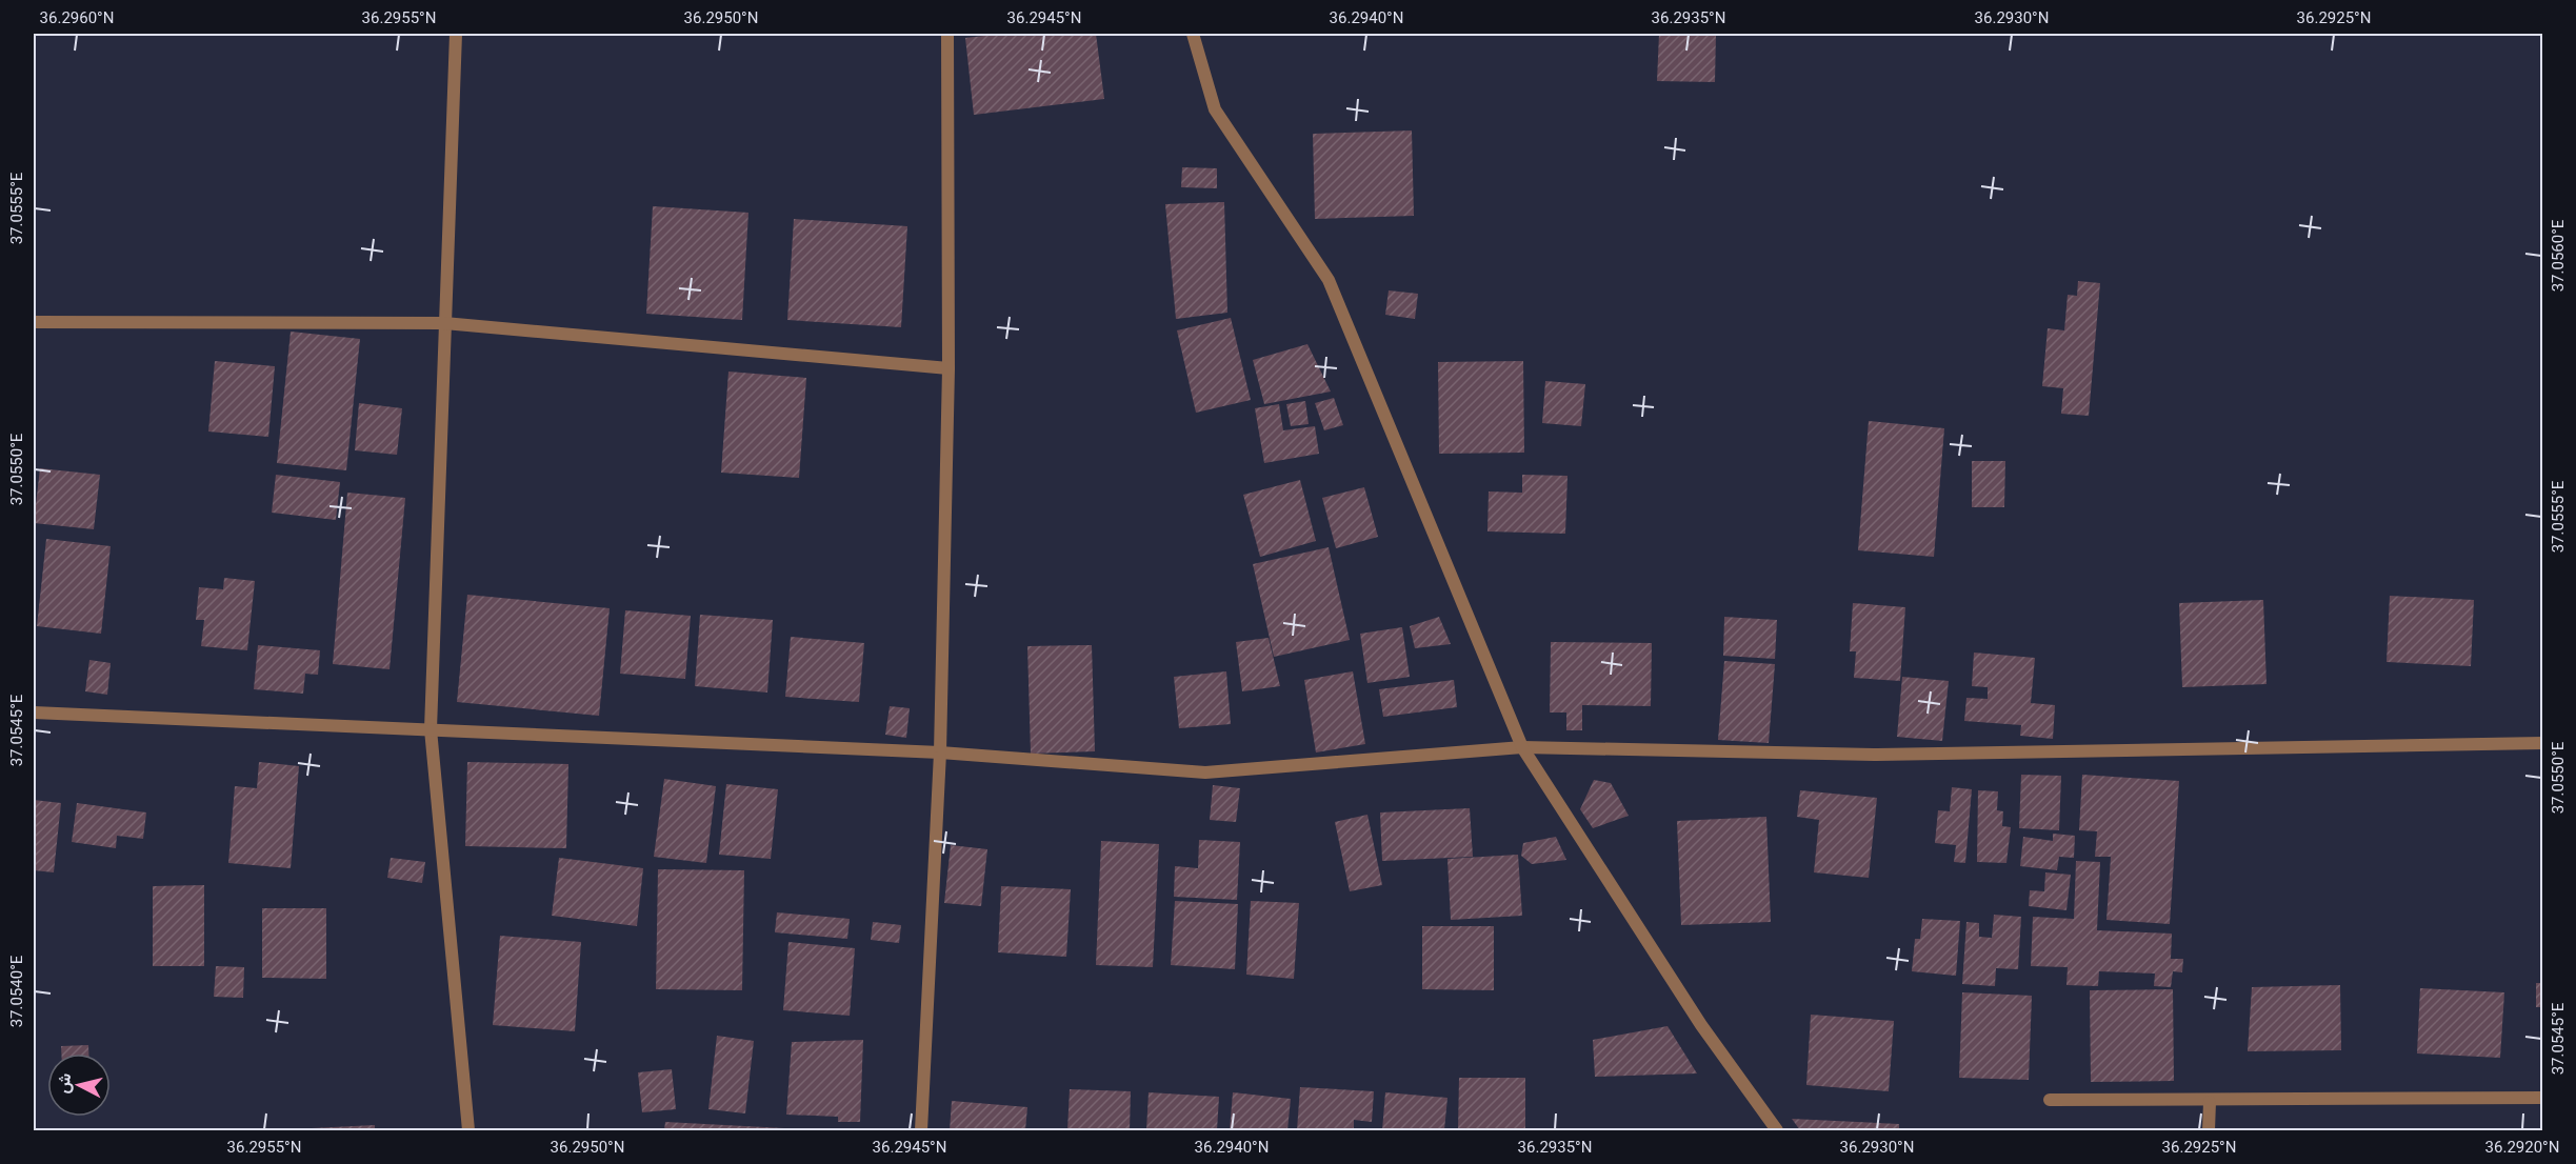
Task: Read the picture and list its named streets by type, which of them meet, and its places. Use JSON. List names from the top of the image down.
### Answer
{
  "north": "left",
  "coordinates": [
    "36.2960°N",
    "36.2955°N",
    "36.2950°N",
    "36.2945°N",
    "36.2940°N",
    "36.2935°N",
    "36.2930°N",
    "36.2925°N",
    "37.0555°E",
    "37.0560°E",
    "37.0550°E",
    "37.0545°E",
    "37.0540°E",
    "36.2920°N"
  ]
}
